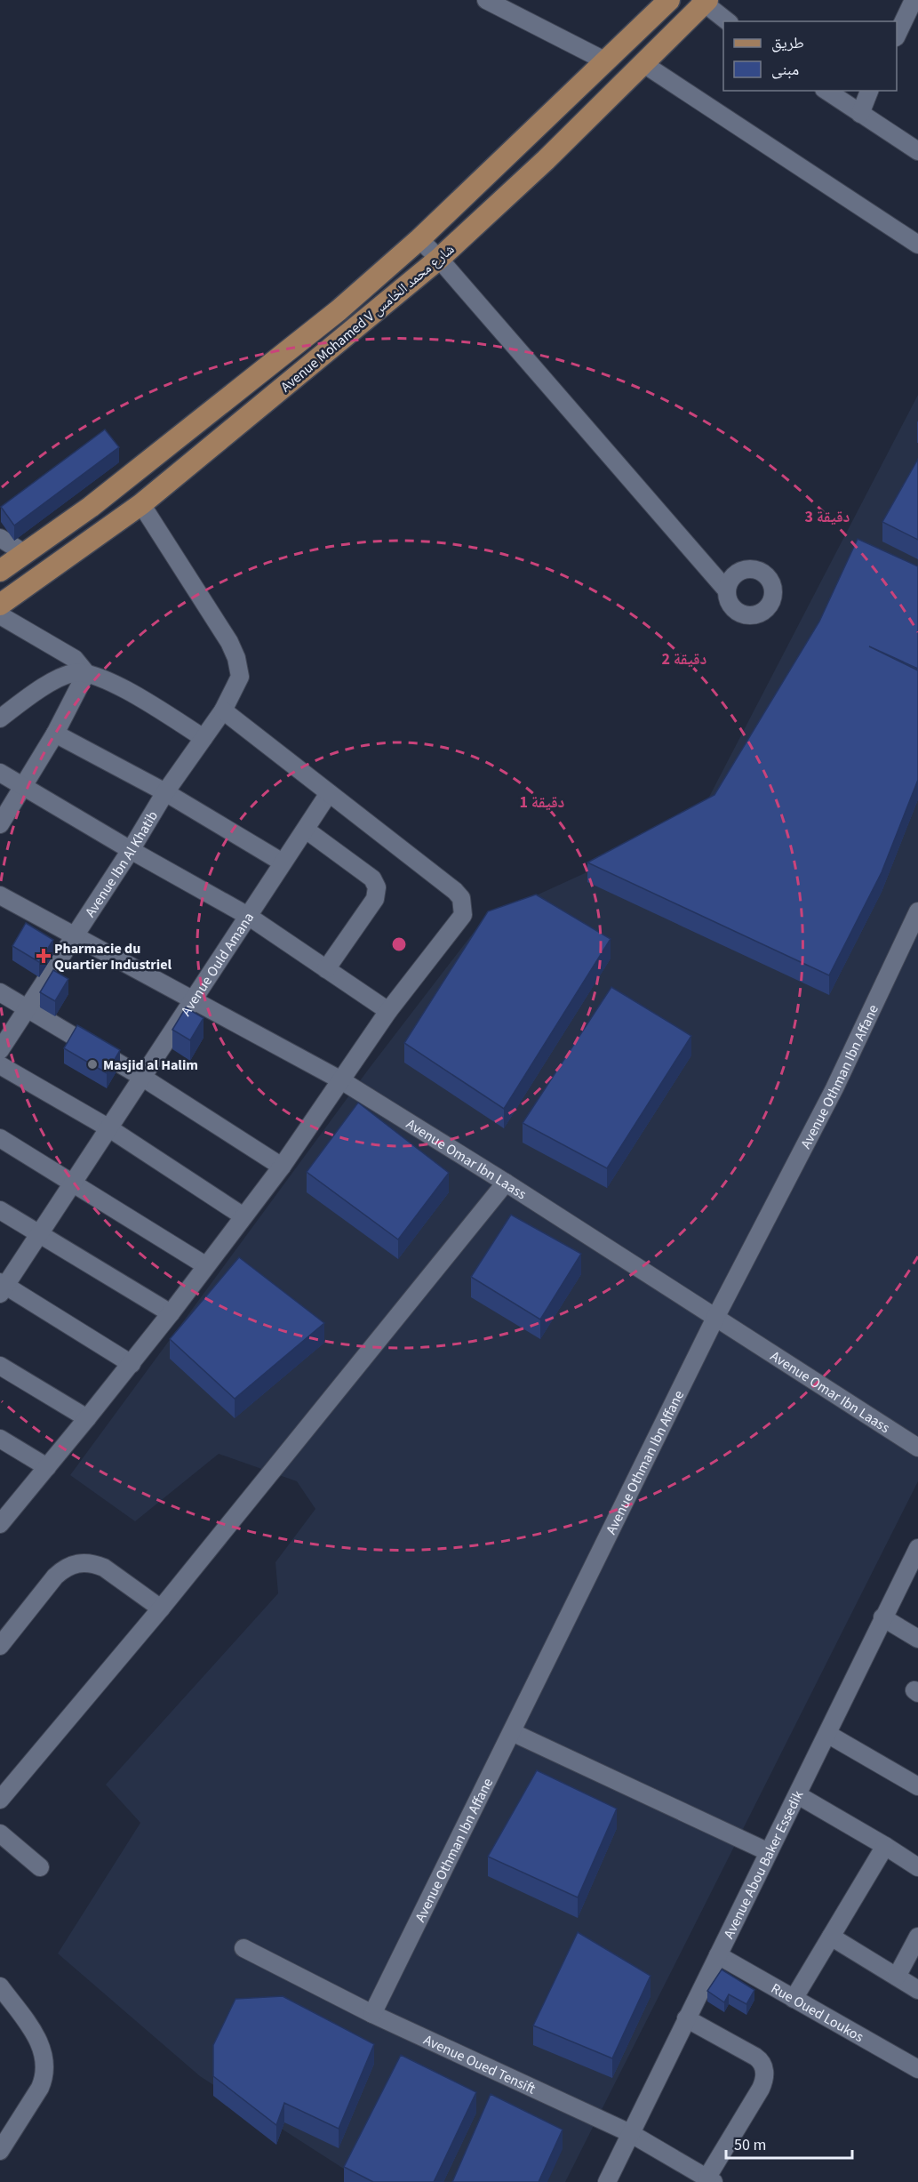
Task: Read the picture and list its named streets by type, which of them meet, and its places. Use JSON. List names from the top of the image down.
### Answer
{
  "streets": {
    "main road": ["Avenue Mohamed V شارع محمد الخامس"],
    "street": [
      "Avenue Ibn Al Khatib",
      "Avenue Ould Amana",
      "Avenue Othman Ibn Affane",
      "Avenue Omar Ibn Laass",
      "Avenue Abou Baker Essedik",
      "Rue Oued Loukos",
      "Avenue Oued Tensift"
    ]
  },
  "crossings": [
    ["Avenue Mohamed V شارع محمد الخامس", "Avenue Ibn Al Khatib"],
    ["Avenue Ibn Al Khatib", "Avenue Omar Ibn Laass"],
    ["Avenue Ould Amana", "Avenue Omar Ibn Laass"],
    ["Avenue Othman Ibn Affane", "Avenue Omar Ibn Laass"],
    ["Avenue Othman Ibn Affane", "Avenue Oued Tensift"],
    ["Avenue Abou Baker Essedik", "Rue Oued Loukos"],
    ["Avenue Abou Baker Essedik", "Avenue Oued Tensift"]
  ],
  "places": {
    "health": ["Pharmacie du Quartier Industriel"],
    "other": ["Masjid al Halim"]
  },
  "legend": ["طريق", "مبنى"],
  "scale_bar": "50 m",
  "rings": ["3 دقيقة", "2 دقيقة", "1 دقيقة"]
}
